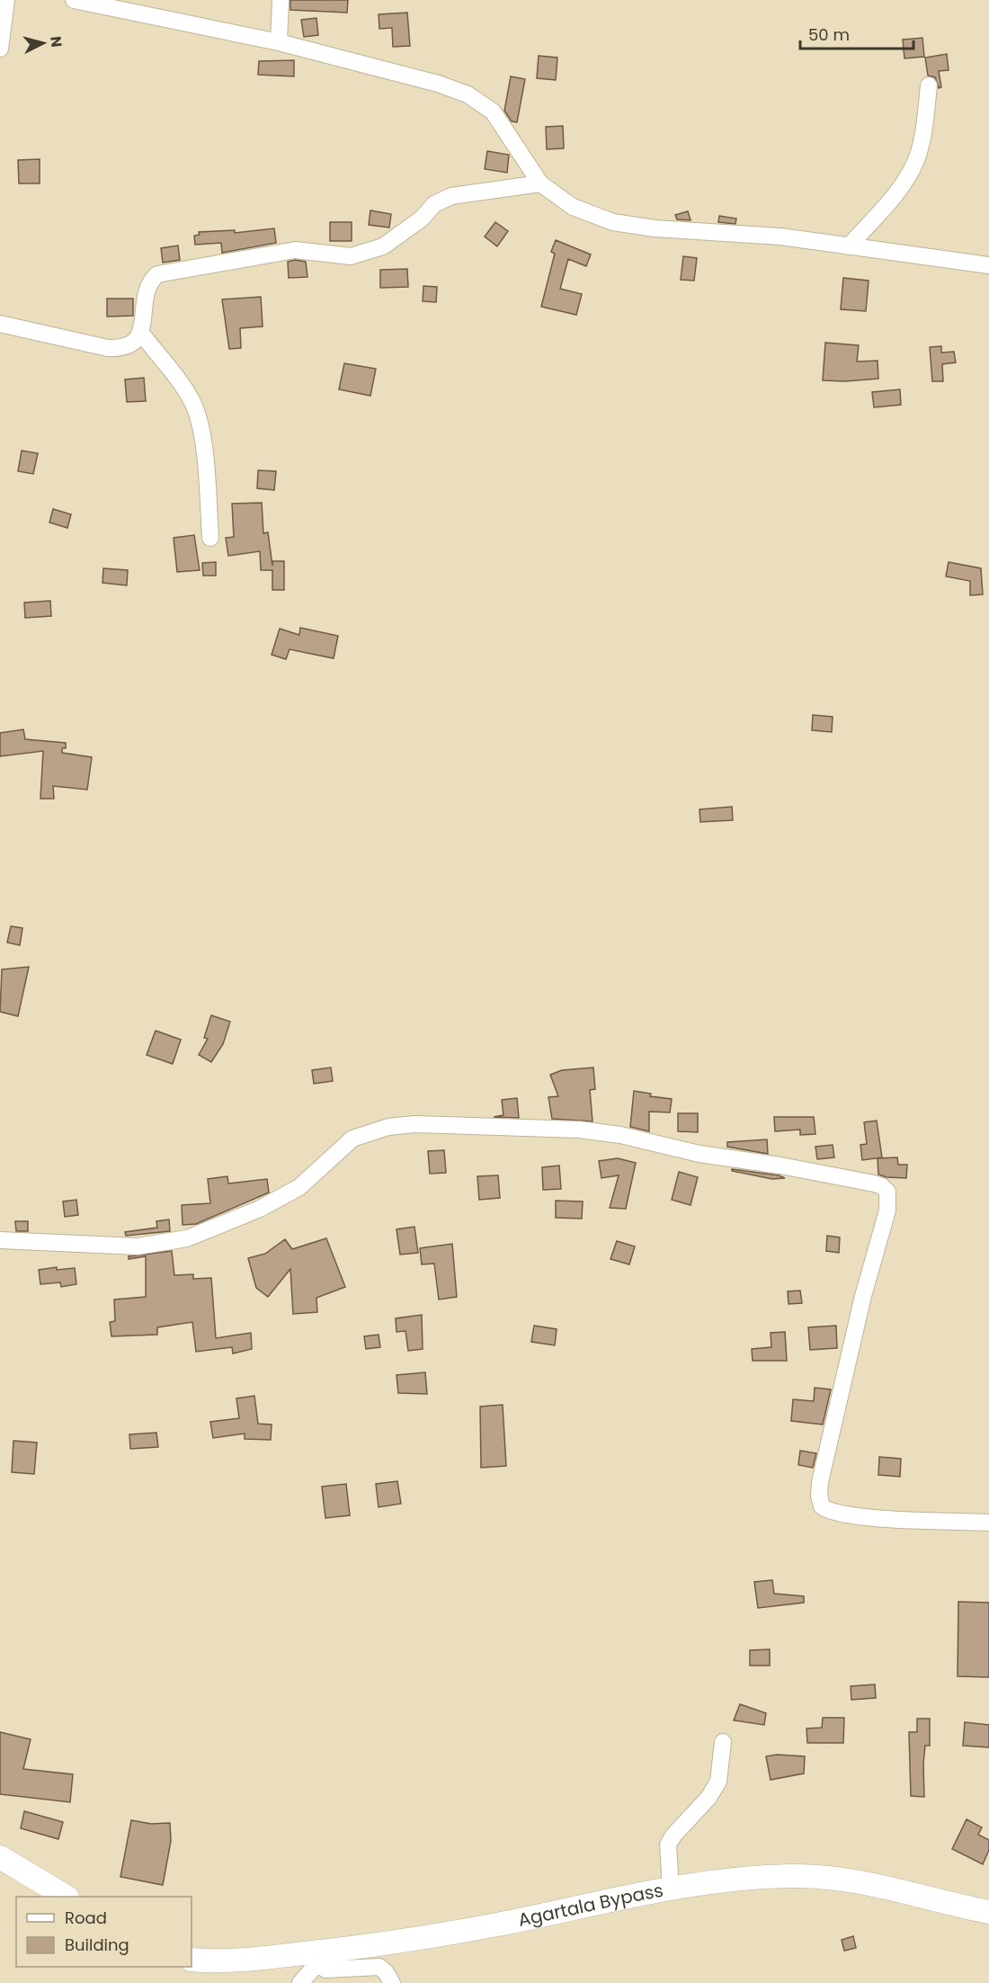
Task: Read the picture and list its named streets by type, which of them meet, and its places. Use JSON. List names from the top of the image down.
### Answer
{
  "streets": {
    "highway": ["Agartala Bypass"]
  },
  "legend": ["Road", "Building"],
  "scale_bar": "50 m",
  "north": "right"
}
